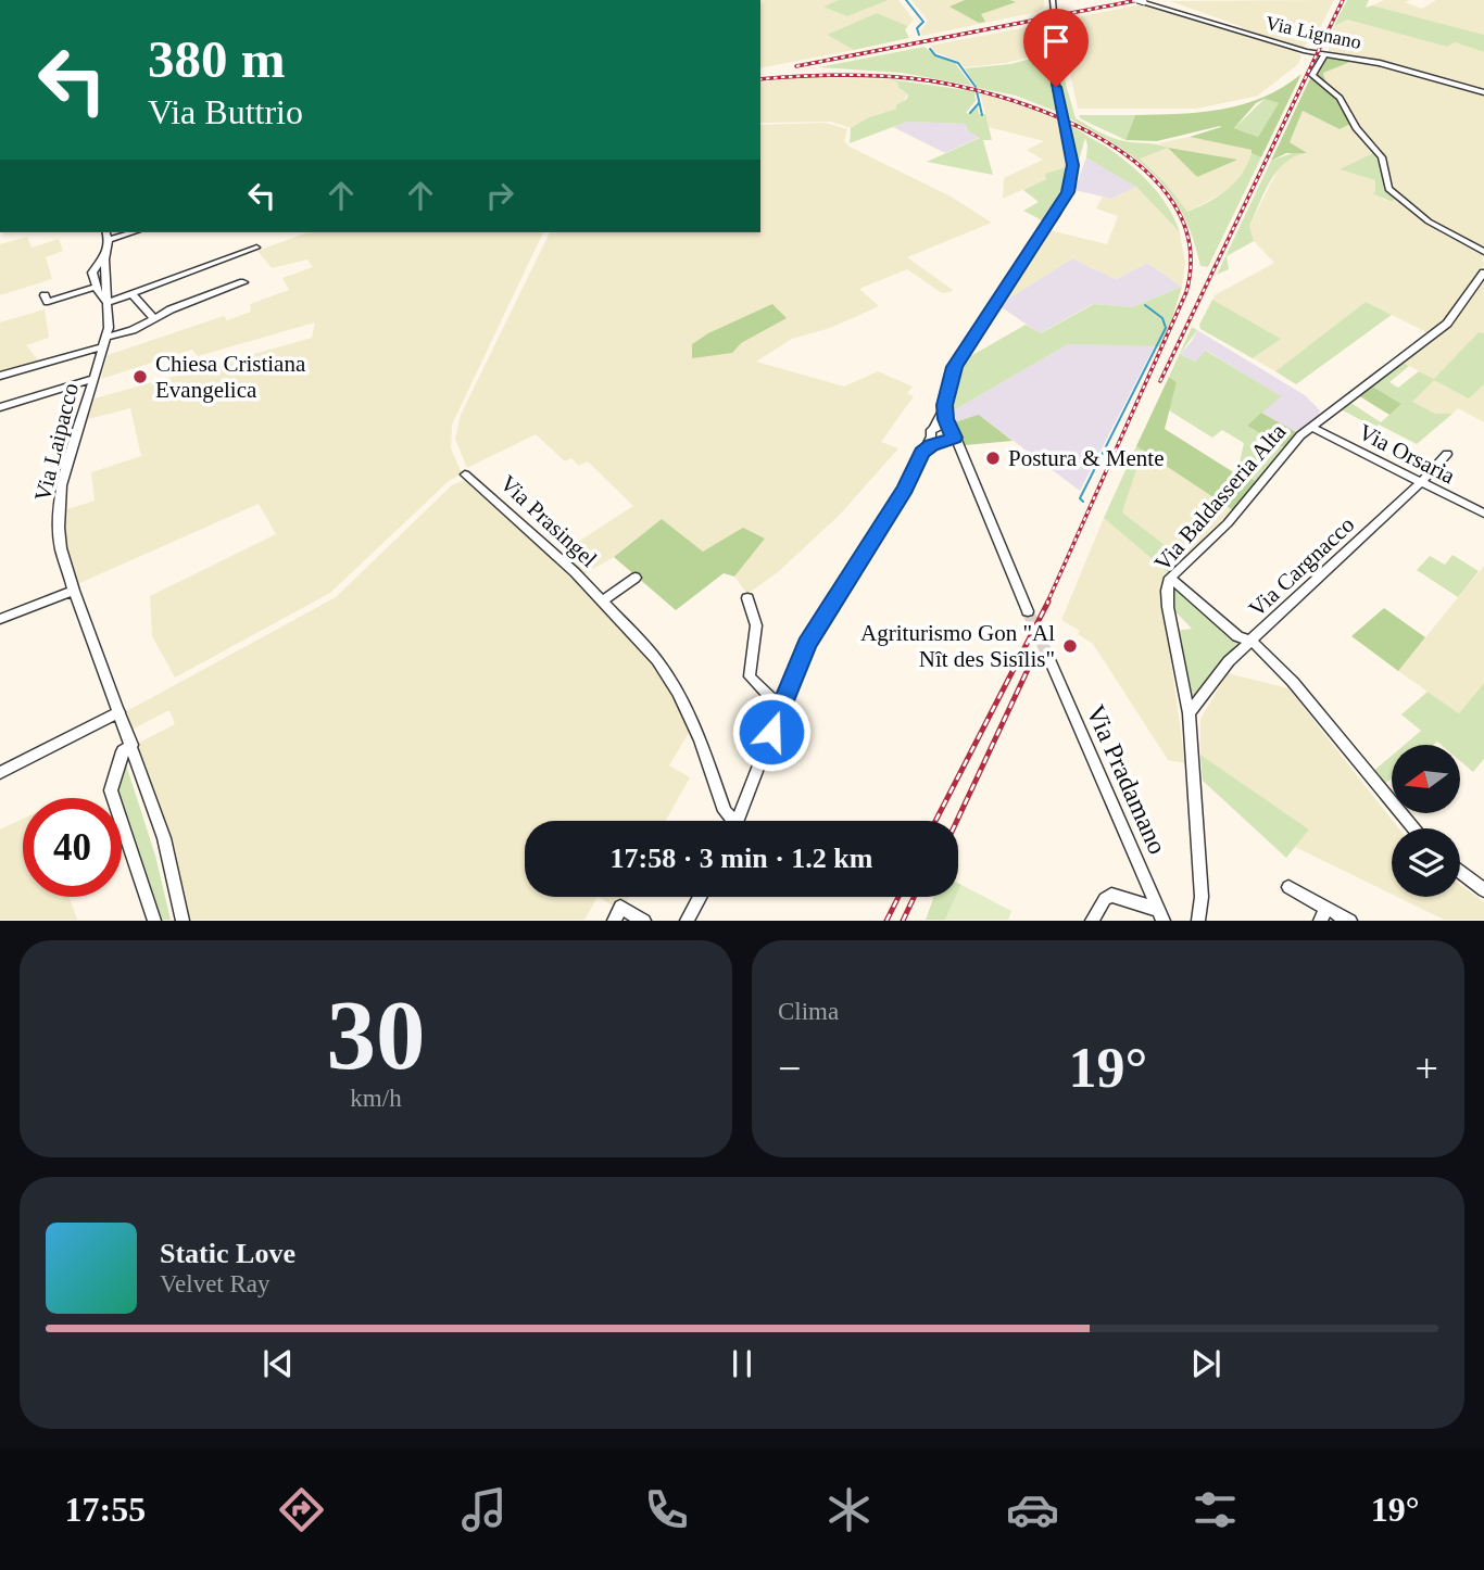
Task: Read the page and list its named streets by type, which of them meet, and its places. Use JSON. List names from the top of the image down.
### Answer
{
  "streets": {
    "street": [
      "Via Lignano",
      "Via Laipacco",
      "Via Orsaria",
      "Via Baldasseria Alta",
      "Via Prasingel",
      "Via Cargnacco",
      "Via Pradamano"
    ]
  },
  "crossings": [
    ["Via Orsaria", "Via Baldasseria Alta"],
    ["Via Orsaria", "Via Cargnacco"],
    ["Via Baldasseria Alta", "Via Cargnacco"]
  ],
  "places": ["Chiesa Cristiana Evangelica", "Postura & Mente", "Agriturismo Gon \"Al Nît des Sisîlis\""],
  "north": "left",
  "page": {
    "turn": ["380 m", "Via Buttrio"],
    "limit": "40",
    "trip": "17:58 · 3 min · 1.2 km",
    "tile": [
      ["30", "km/h"],
      "Clima"
    ],
    "heat": ["−", "19°", "+"],
    "song": ["Static Love", "Velvet Ray"],
    "tabs": ["17:55", "19°"]
  }
}
